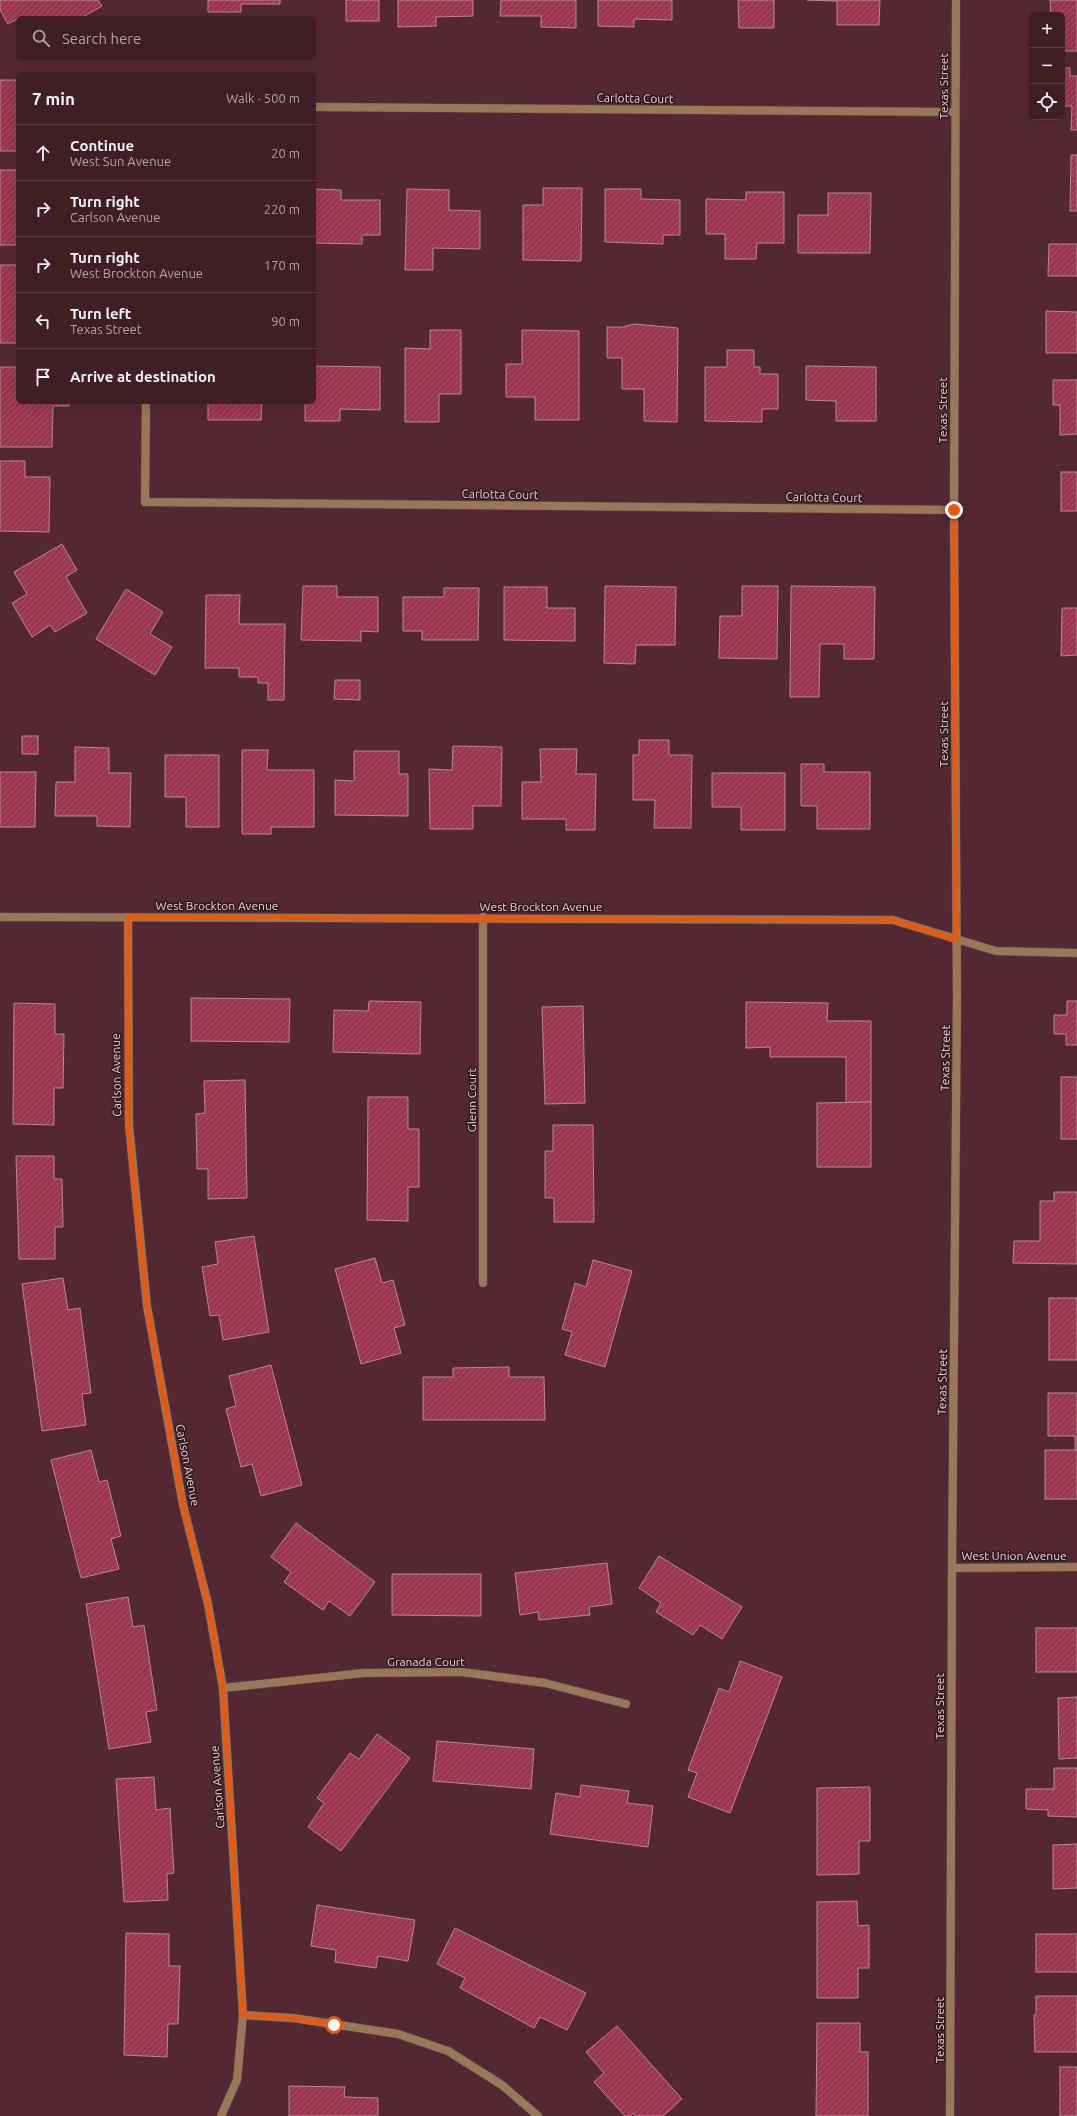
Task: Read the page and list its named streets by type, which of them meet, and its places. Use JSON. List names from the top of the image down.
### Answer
{
  "streets": {
    "street": [
      "Texas Street",
      "Carlotta Court",
      "West Brockton Avenue",
      "Carlson Avenue",
      "Glenn Court",
      "West Union Avenue",
      "Granada Court"
    ]
  },
  "crossings": [
    ["Texas Street", "Carlotta Court"],
    ["Texas Street", "West Brockton Avenue"],
    ["Texas Street", "West Union Avenue"],
    ["West Brockton Avenue", "Carlson Avenue"],
    ["West Brockton Avenue", "Glenn Court"],
    ["Carlson Avenue", "Granada Court"]
  ],
  "page": {
    "map_buttons": ["+", "−"],
    "search": "Search here",
    "heading": ["7 min", "Walk · 500 m"],
    "list": [
      ["Continue", "West Sun Avenue", "20 m"],
      ["Turn right", "Carlson Avenue", "220 m"],
      ["Turn right", "West Brockton Avenue", "170 m"],
      ["Turn left", "Texas Street", "90 m"],
      "Arrive at destination"
    ]
  }
}
